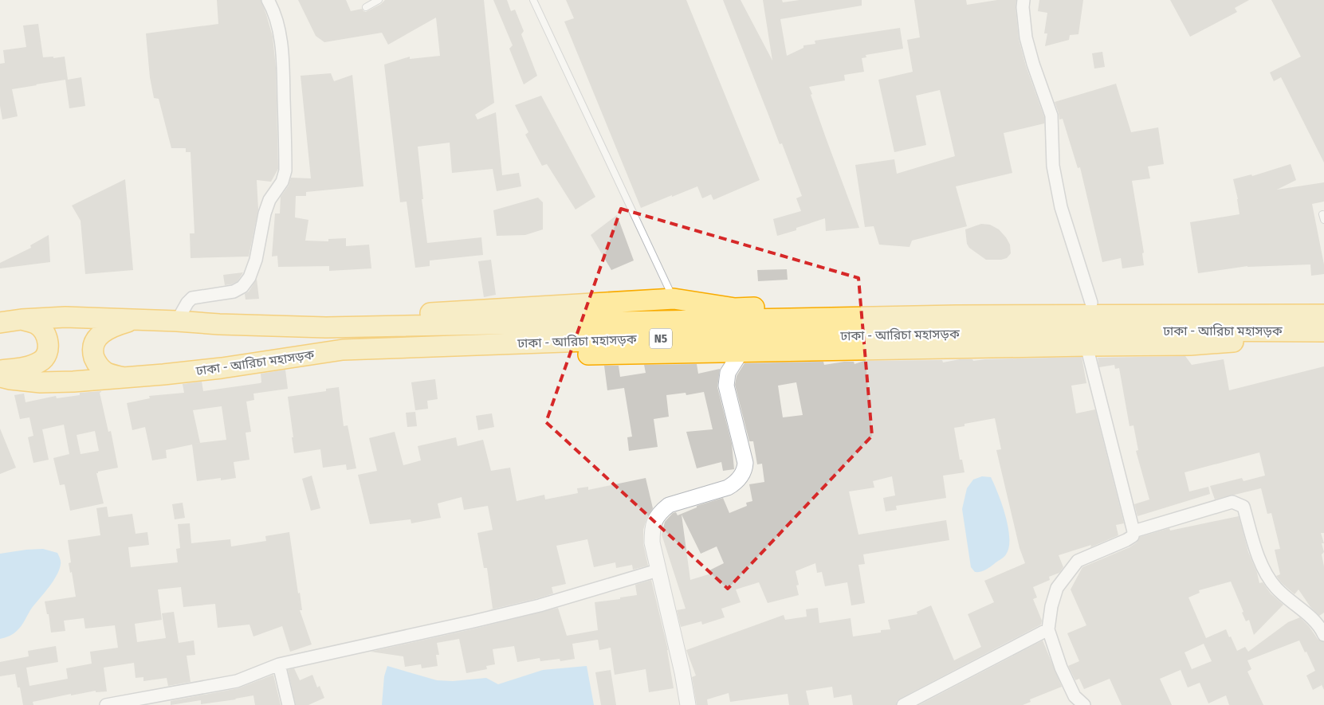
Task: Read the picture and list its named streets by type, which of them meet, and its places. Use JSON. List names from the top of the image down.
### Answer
{
  "streets": {
    "highway": ["ঢাকা - আরিচা মহাসড়ক", "N5"]
  }
}
